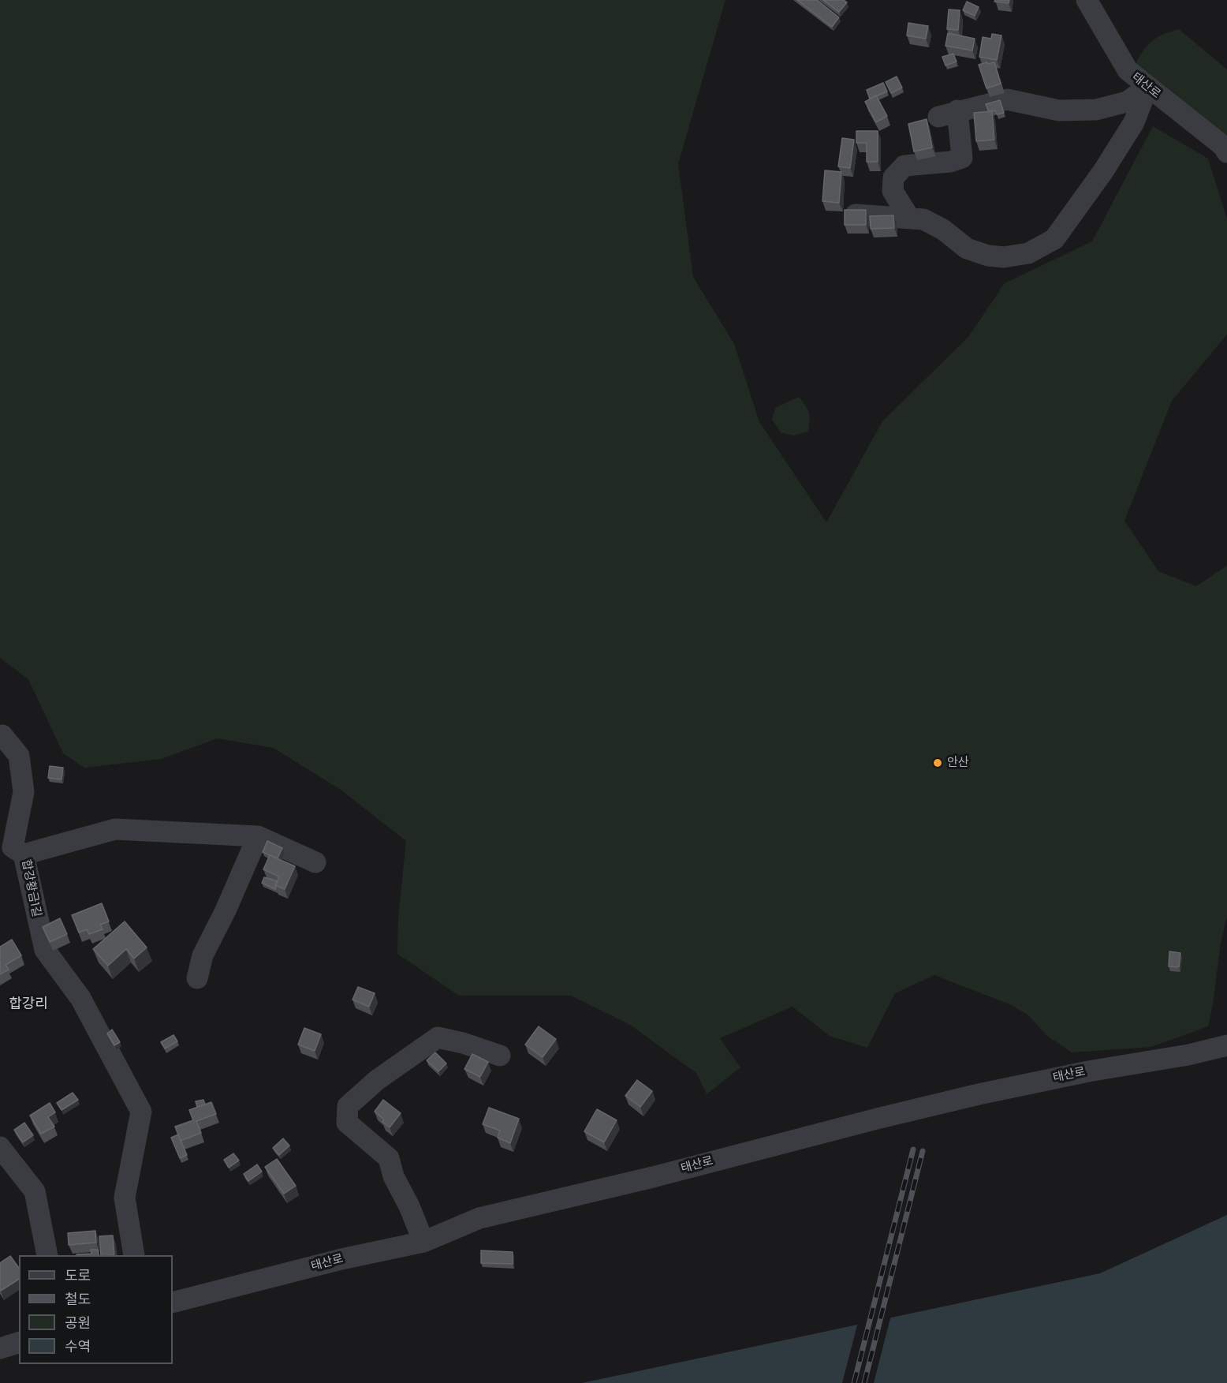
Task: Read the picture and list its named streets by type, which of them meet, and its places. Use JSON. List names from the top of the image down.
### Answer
{
  "streets": {
    "street": ["태산로", "합강황금1길"]
  },
  "districts": ["합강리"],
  "places": ["안산"],
  "legend": [
    "도로",
    "철도",
    "공원",
    "수역"
  ]
}
